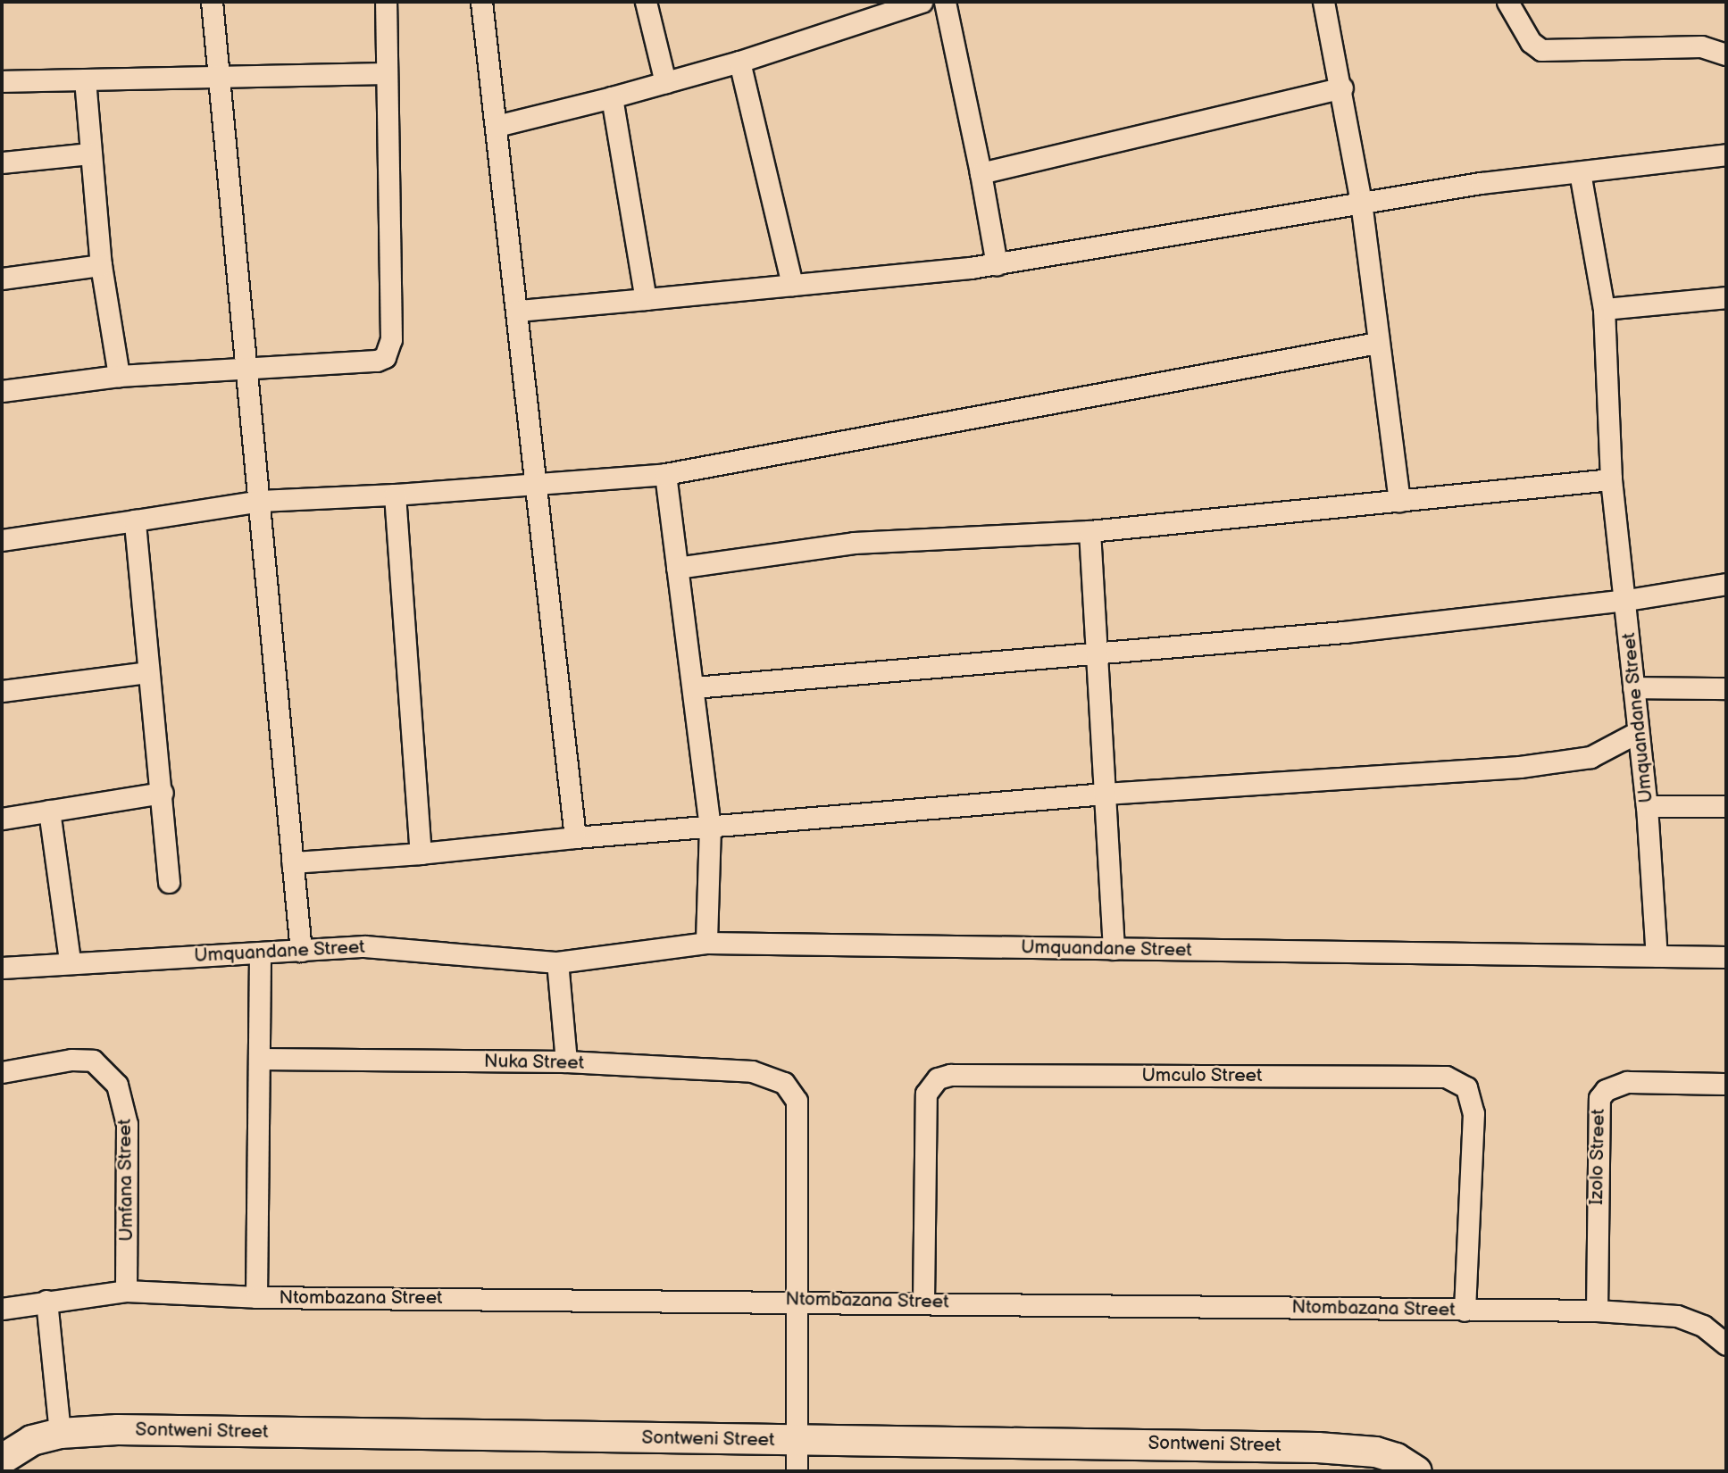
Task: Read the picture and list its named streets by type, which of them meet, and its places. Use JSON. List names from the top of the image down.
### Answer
{
  "streets": {
    "street": [
      "Umquandane Street",
      "Nuka Street",
      "Umculo Street",
      "Izolo Street",
      "Umfana Street",
      "Ntombazana Street",
      "Sontweni Street"
    ]
  },
  "crossings": [
    ["Nuka Street", "Ntombazana Street"],
    ["Umculo Street", "Ntombazana Street"],
    ["Izolo Street", "Ntombazana Street"],
    ["Umfana Street", "Ntombazana Street"]
  ]
}
